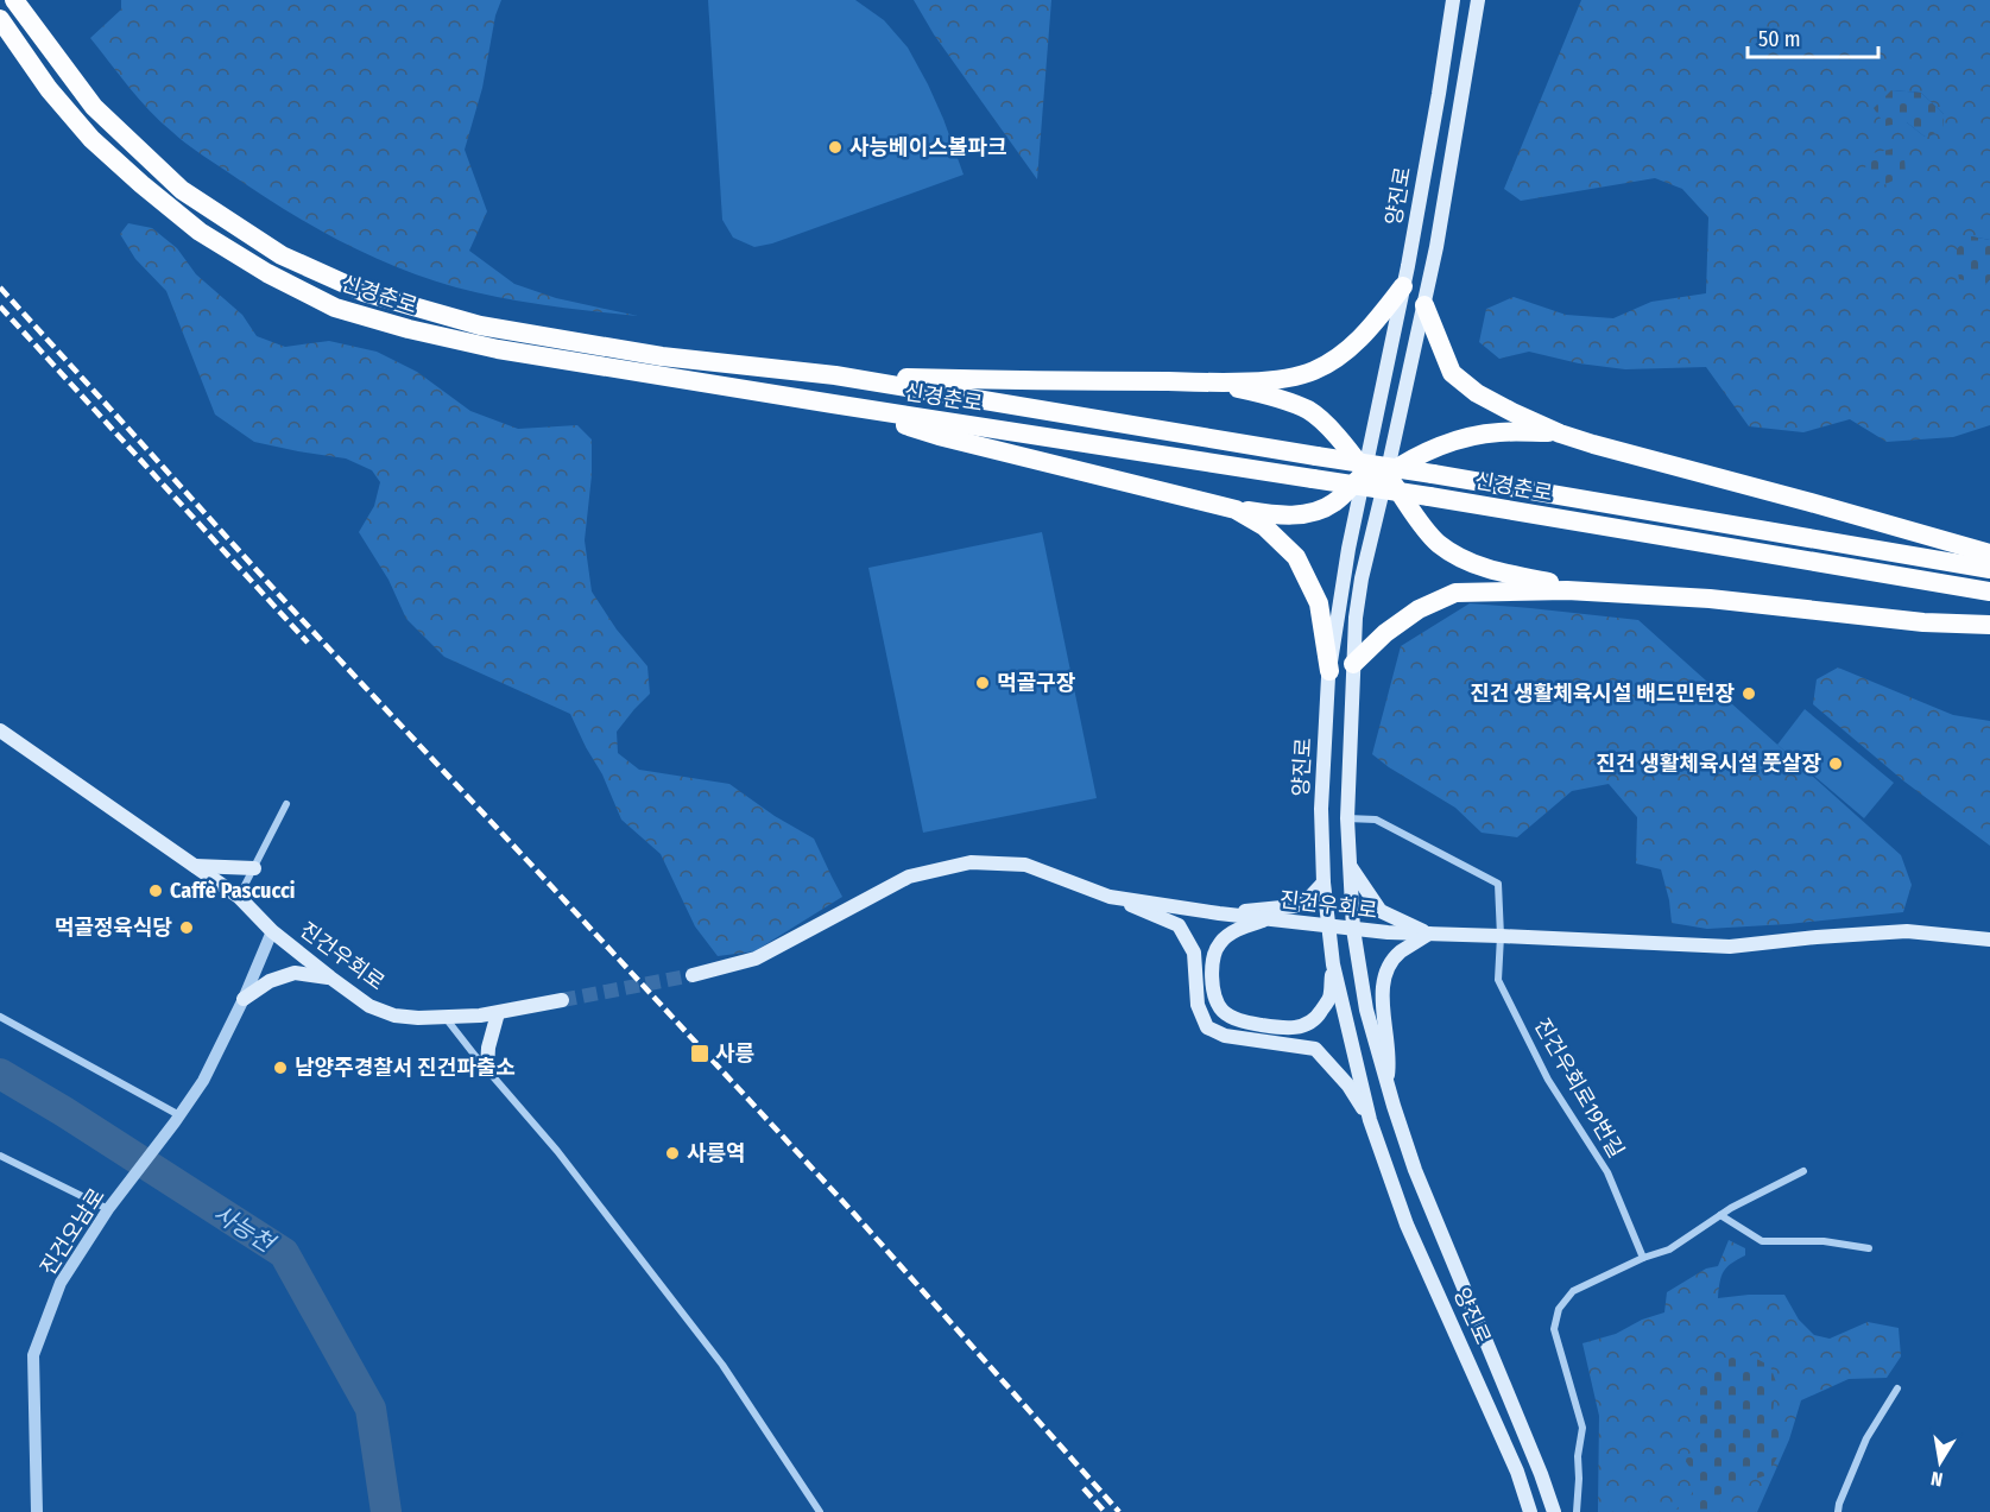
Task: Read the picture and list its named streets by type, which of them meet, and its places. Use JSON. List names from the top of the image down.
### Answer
{
  "streets": {
    "highway": ["신경춘로"],
    "main road": ["양진로", "진건우회로"],
    "street": ["진건우회로19번길", "진건오남로"]
  },
  "crossings": [
    ["양진로", "진건우회로"],
    ["양진로", "진건우회로19번길"],
    ["진건우회로", "진건우회로19번길"],
    ["진건우회로", "진건오남로"]
  ],
  "water": ["사능천"],
  "places": {
    "other": [
      "사능베이스볼파크",
      "먹골구장",
      "진건 생활체육시설 배드민턴장",
      "진건 생활체육시설 풋살장",
      "Caffè Pascucci",
      "먹골정육식당",
      "남양주경찰서 진건파출소",
      "사릉역"
    ],
    "transit": ["사릉"]
  },
  "scale_bar": "50 m",
  "north": "bottom"
}
